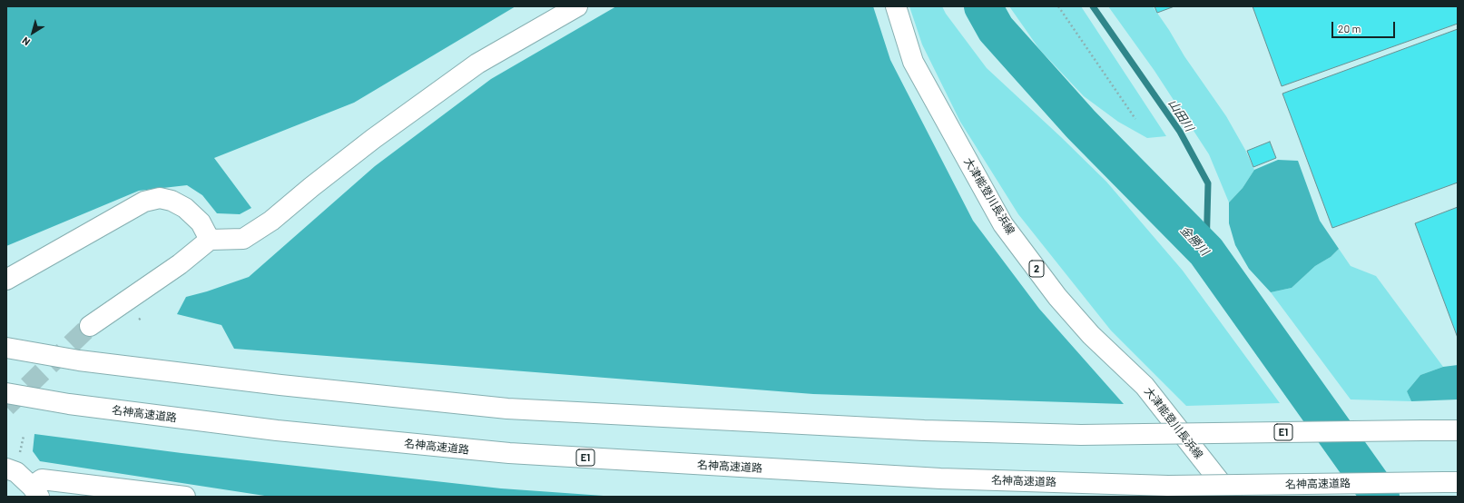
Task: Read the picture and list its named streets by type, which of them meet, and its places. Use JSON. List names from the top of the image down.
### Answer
{
  "streets": {
    "main road": [
      "大津能登川長浜線",
      "2",
      "名神高速道路",
      "E1"
    ]
  },
  "water": ["山田川", "金勝川"],
  "scale_bar": "20 m",
  "north": "bottom left"
}
